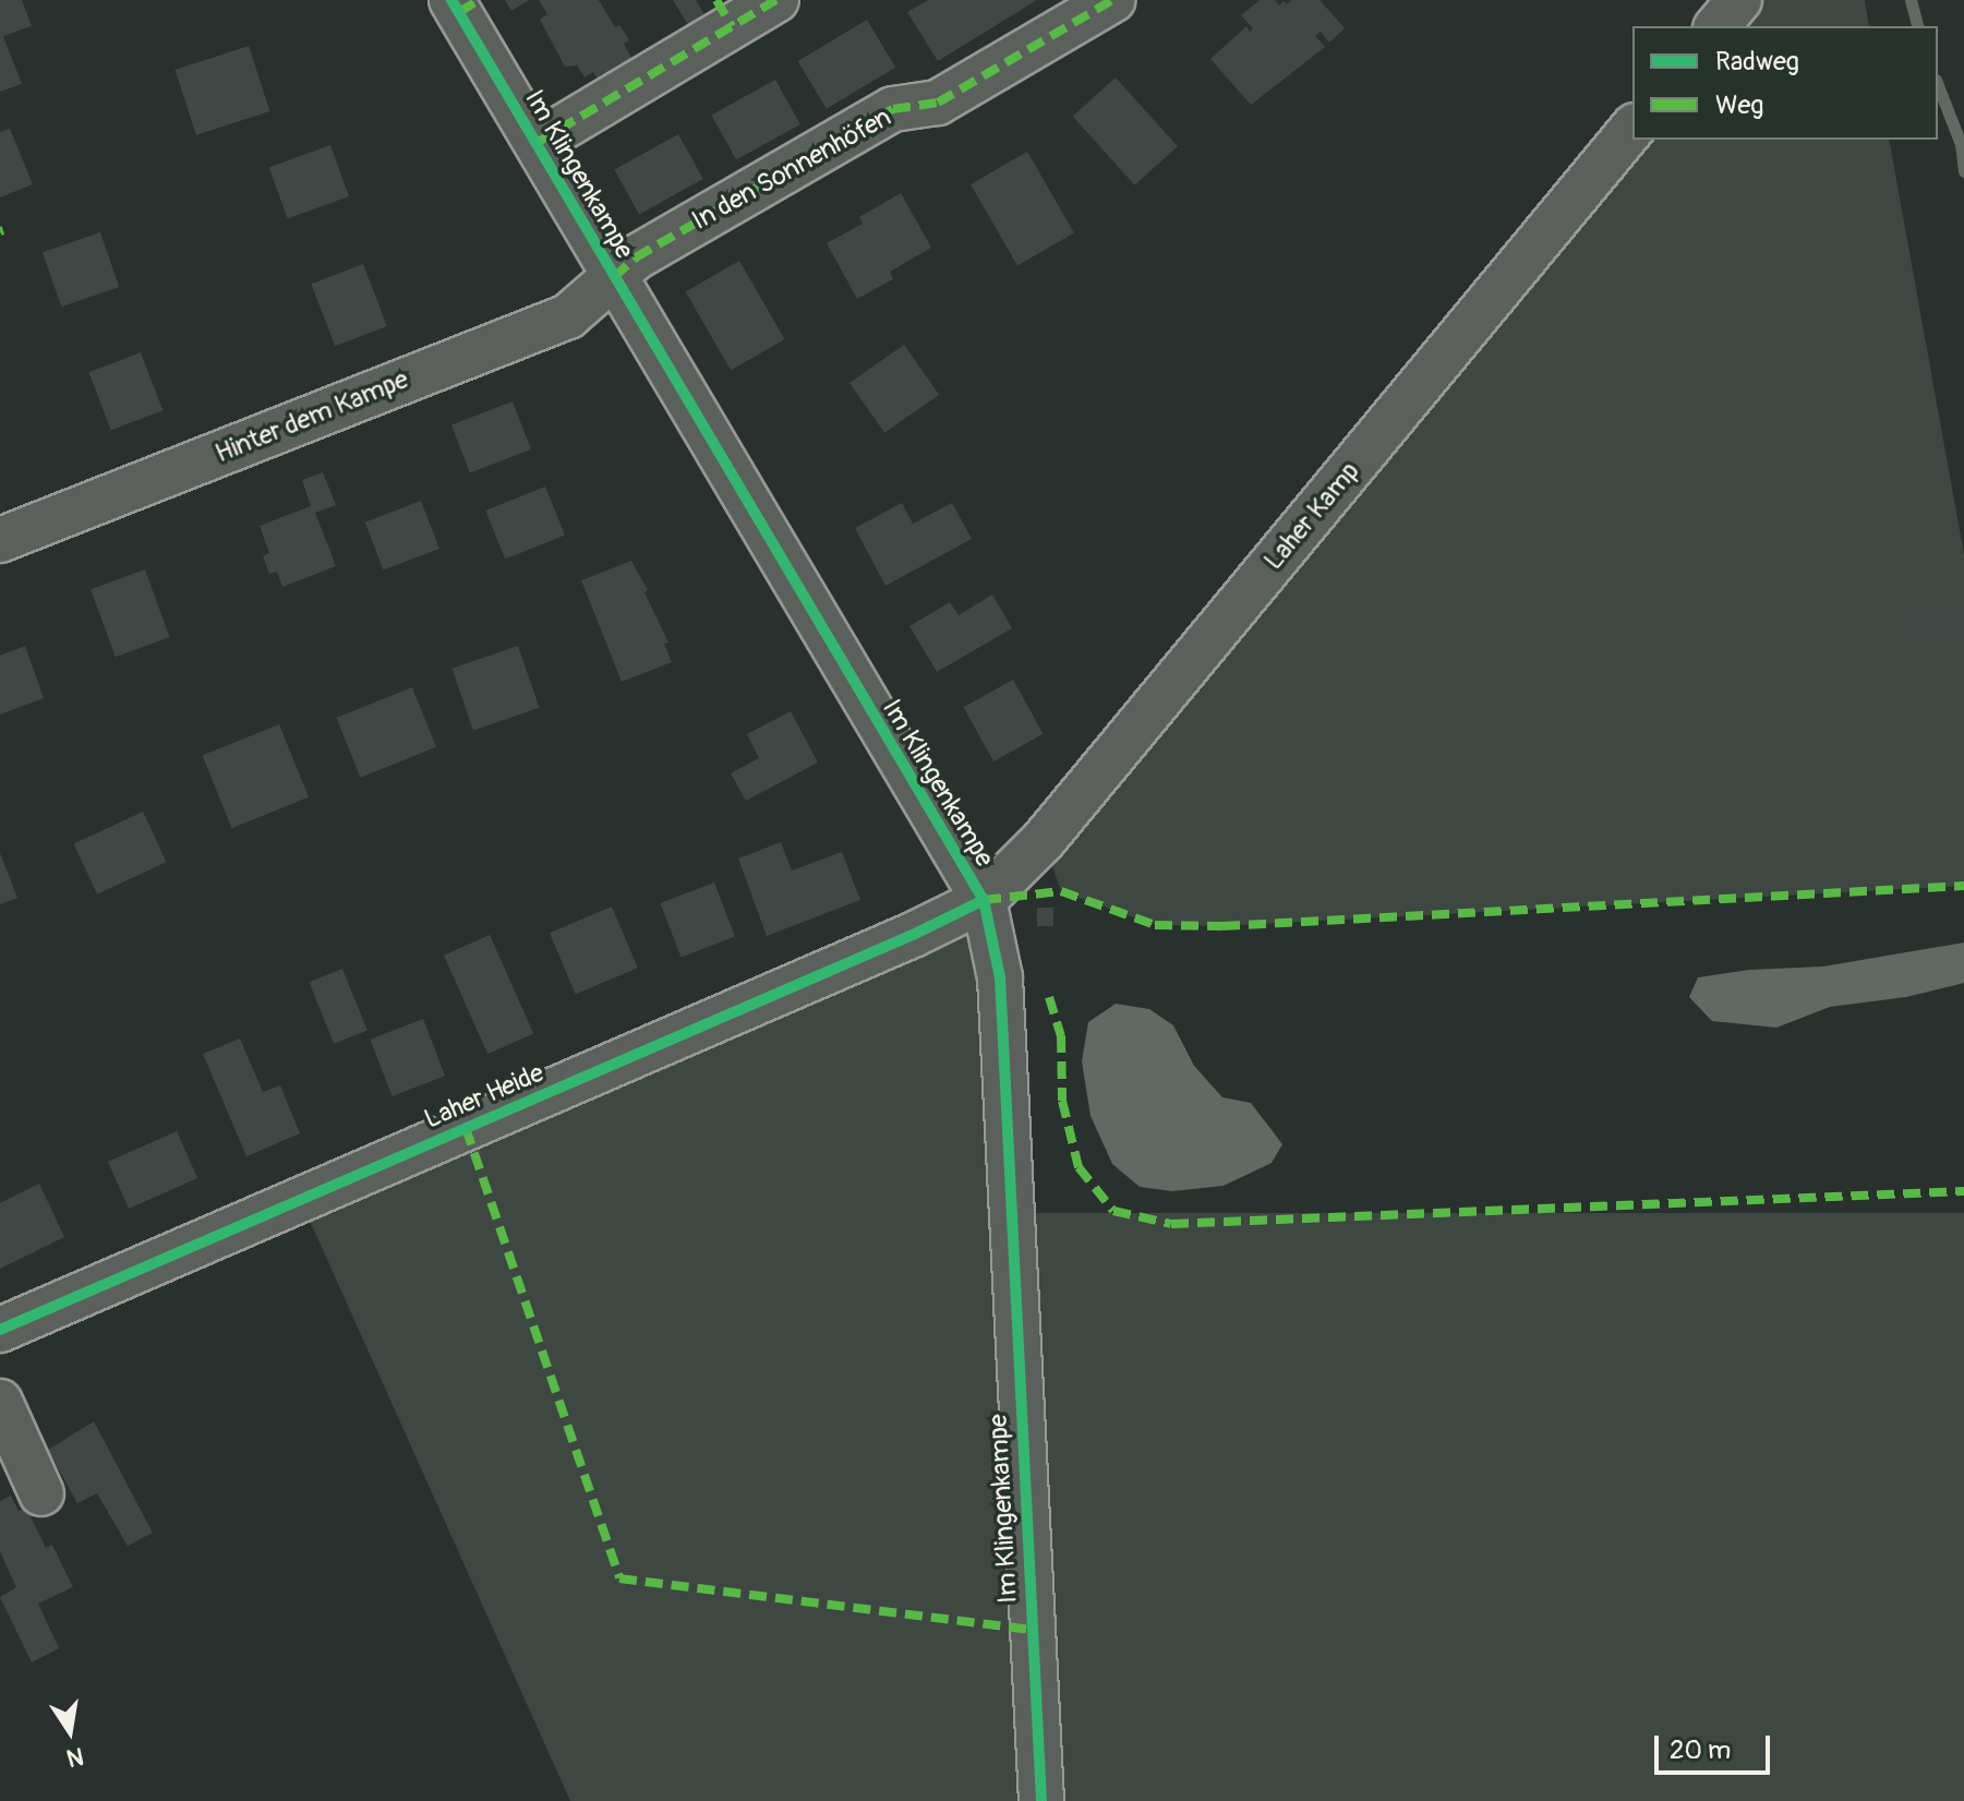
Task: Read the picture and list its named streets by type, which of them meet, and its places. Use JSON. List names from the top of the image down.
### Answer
{
  "streets": {
    "street": [
      "In den Sonnenhöfen",
      "Im Klingenkampe",
      "Hinter dem Kampe",
      "Laher Kamp",
      "Laher Heide"
    ]
  },
  "crossings": [
    ["In den Sonnenhöfen", "Im Klingenkampe"],
    ["In den Sonnenhöfen", "Hinter dem Kampe"],
    ["Im Klingenkampe", "Hinter dem Kampe"],
    ["Im Klingenkampe", "Laher Kamp"],
    ["Im Klingenkampe", "Laher Heide"],
    ["Laher Kamp", "Laher Heide"]
  ],
  "legend": ["Radweg", "Weg"],
  "scale_bar": "20 m",
  "north": "bottom"
}
